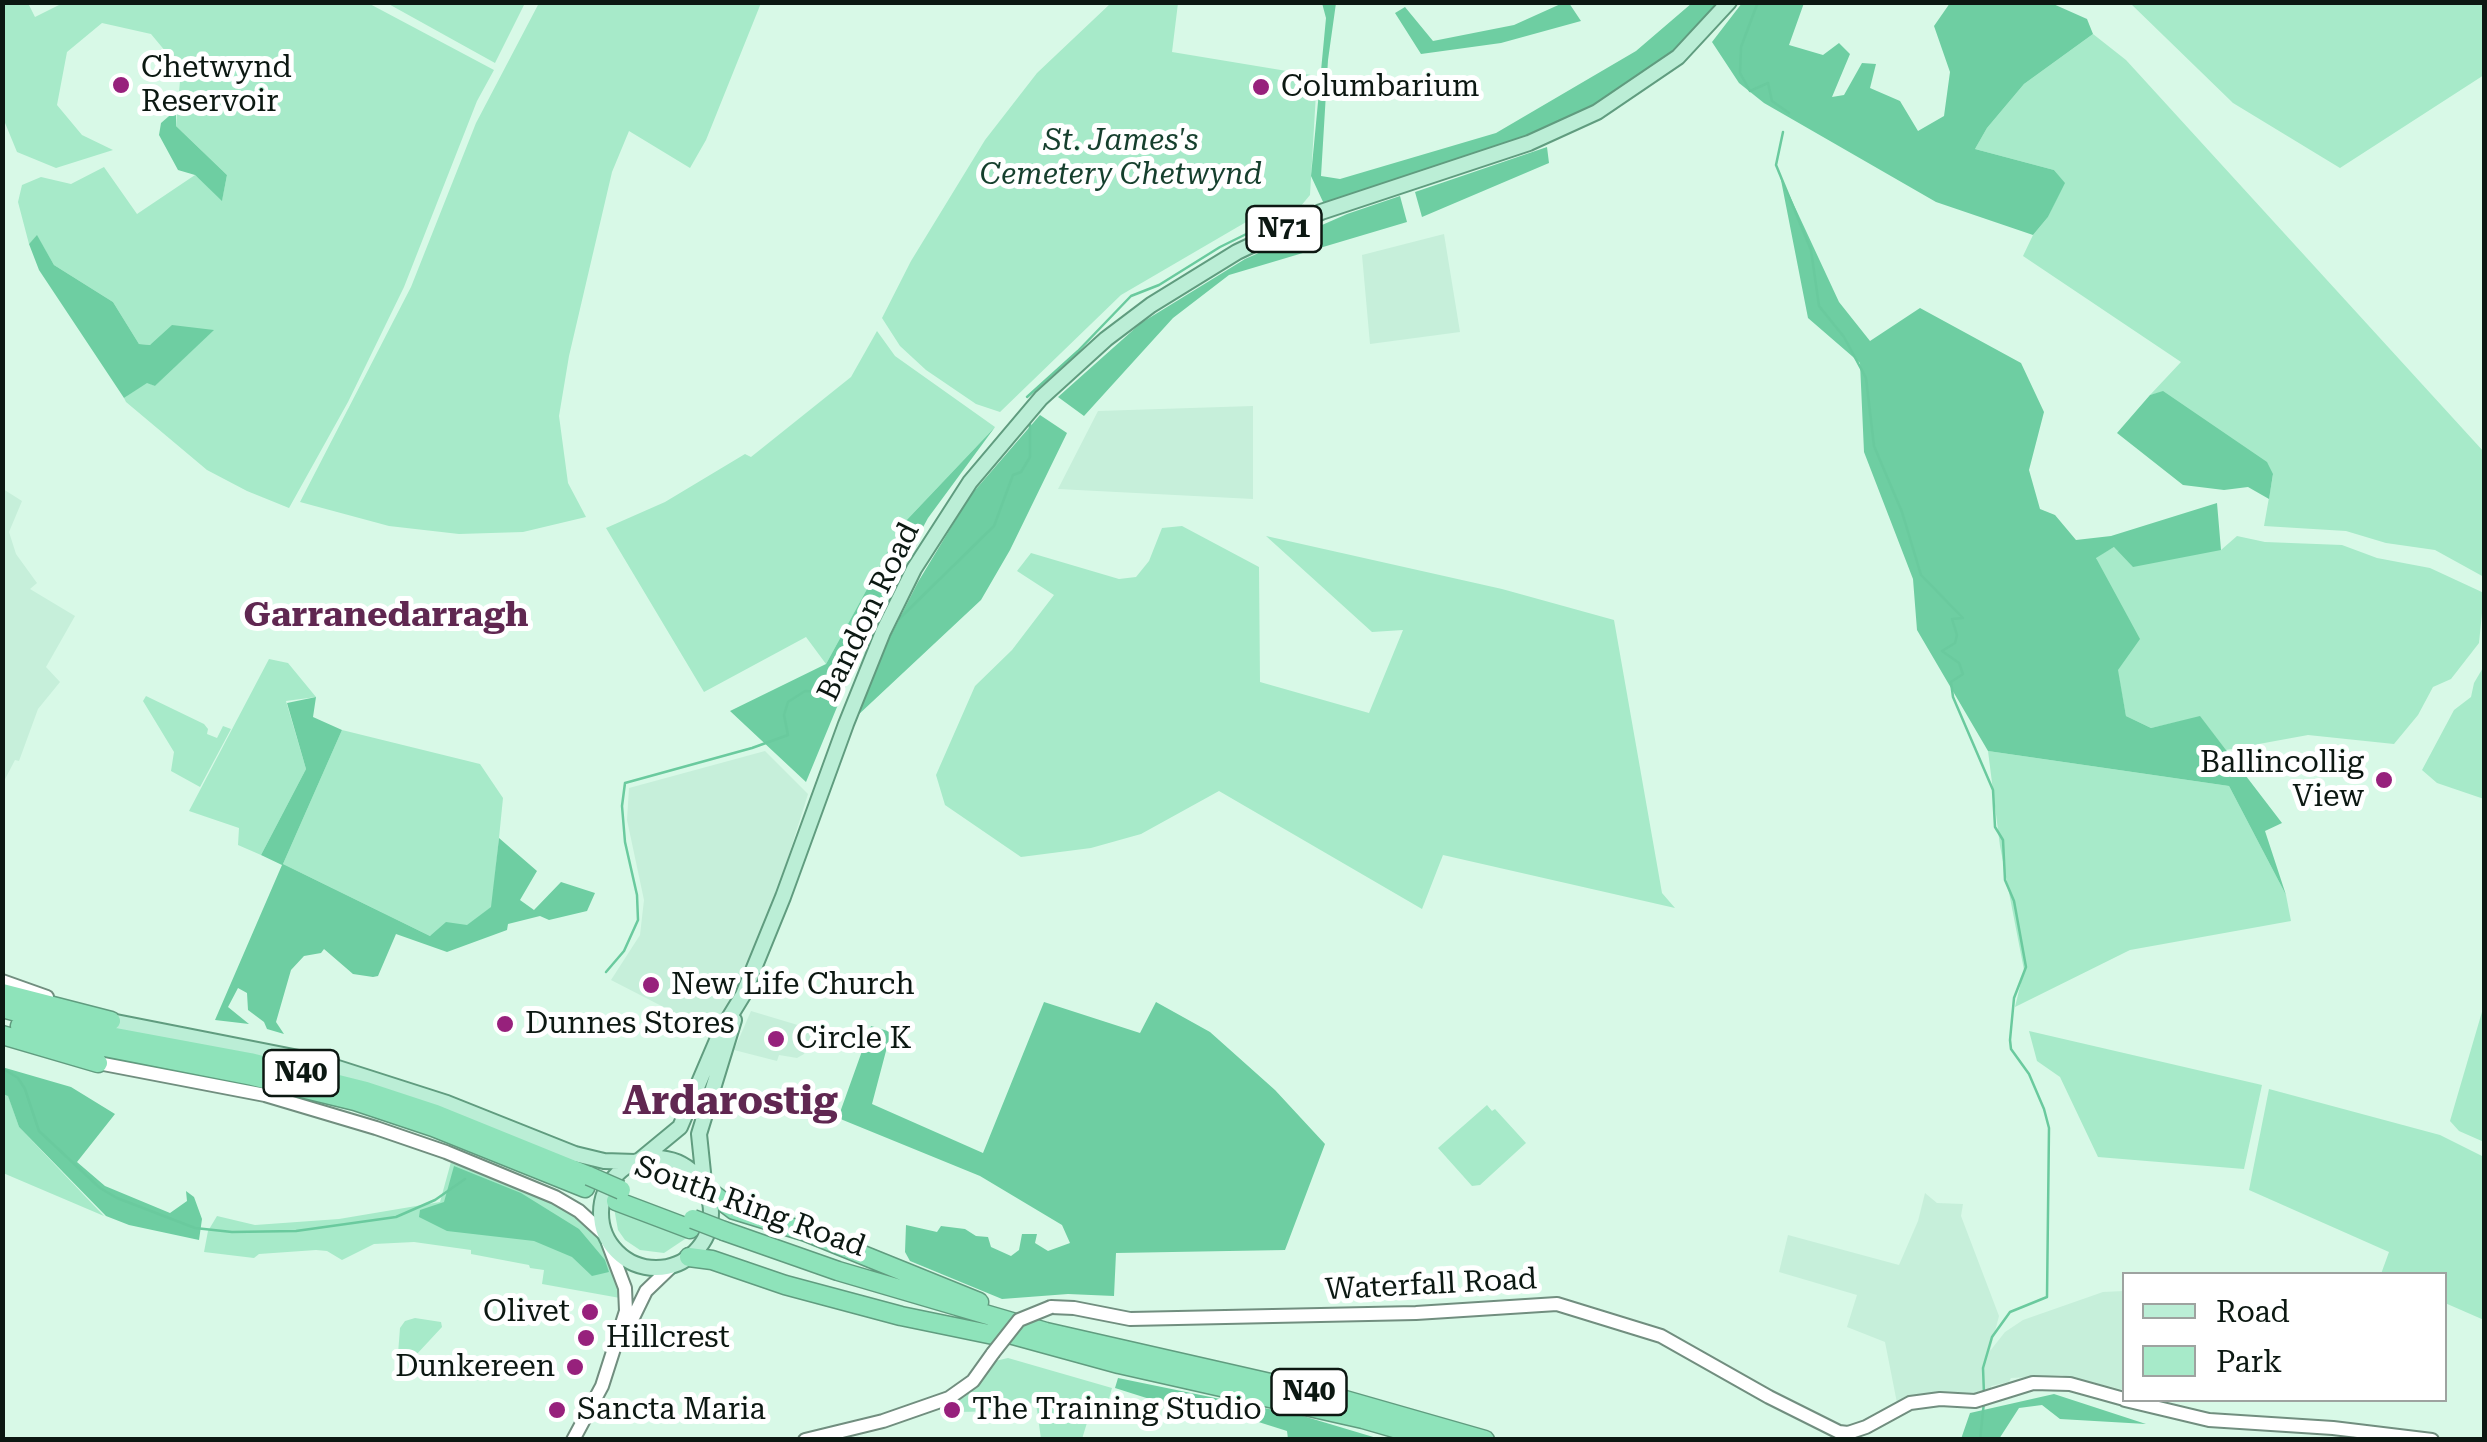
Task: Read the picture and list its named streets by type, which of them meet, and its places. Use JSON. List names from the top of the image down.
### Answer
{
  "streets": {
    "highway": ["N40", "South Ring Road"],
    "main road": ["N71", "Bandon Road"],
    "street": ["Waterfall Road"]
  },
  "crossings": [
    ["N71", "Bandon Road"],
    ["N71", "N40"],
    ["Bandon Road", "N40"]
  ],
  "districts": ["Garranedarragh", "Ardarostig"],
  "parks": ["St. James's Cemetery Chetwynd"],
  "places": [
    "Chetwynd Reservoir",
    "Columbarium",
    "Ballincollig View",
    "New Life Church",
    "Dunnes Stores",
    "Circle K",
    "Olivet",
    "Hillcrest",
    "Dunkereen",
    "Sancta Maria",
    "The Training Studio"
  ],
  "legend": ["Road", "Park"]
}
